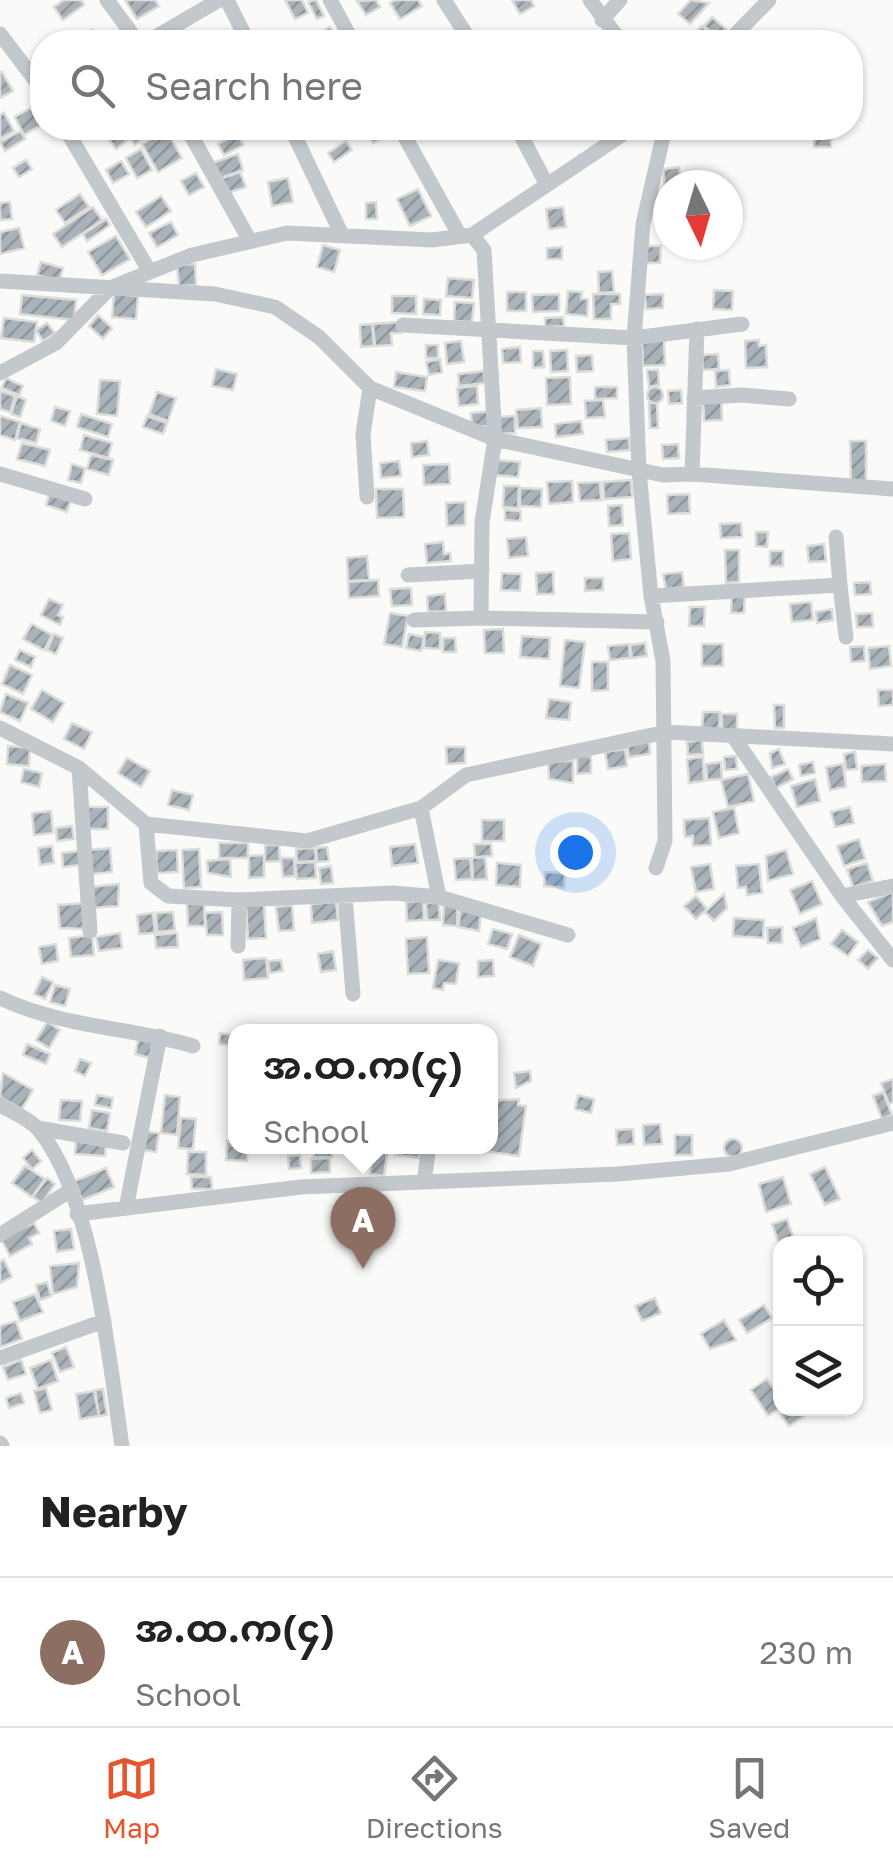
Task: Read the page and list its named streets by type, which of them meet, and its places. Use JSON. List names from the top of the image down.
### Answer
{
  "north": "bottom",
  "page": {
    "search": "Search here",
    "popup": ["အ.ထ.က(၄)", "School"],
    "pins": "A",
    "heading": "Nearby",
    "list": [
      {
        "mark": "A",
        "name": "အ.ထ.က(၄)",
        "note": "School",
        "value": "230 m"
      }
    ],
    "nav": ["Map", "Directions", "Saved"]
  }
}
